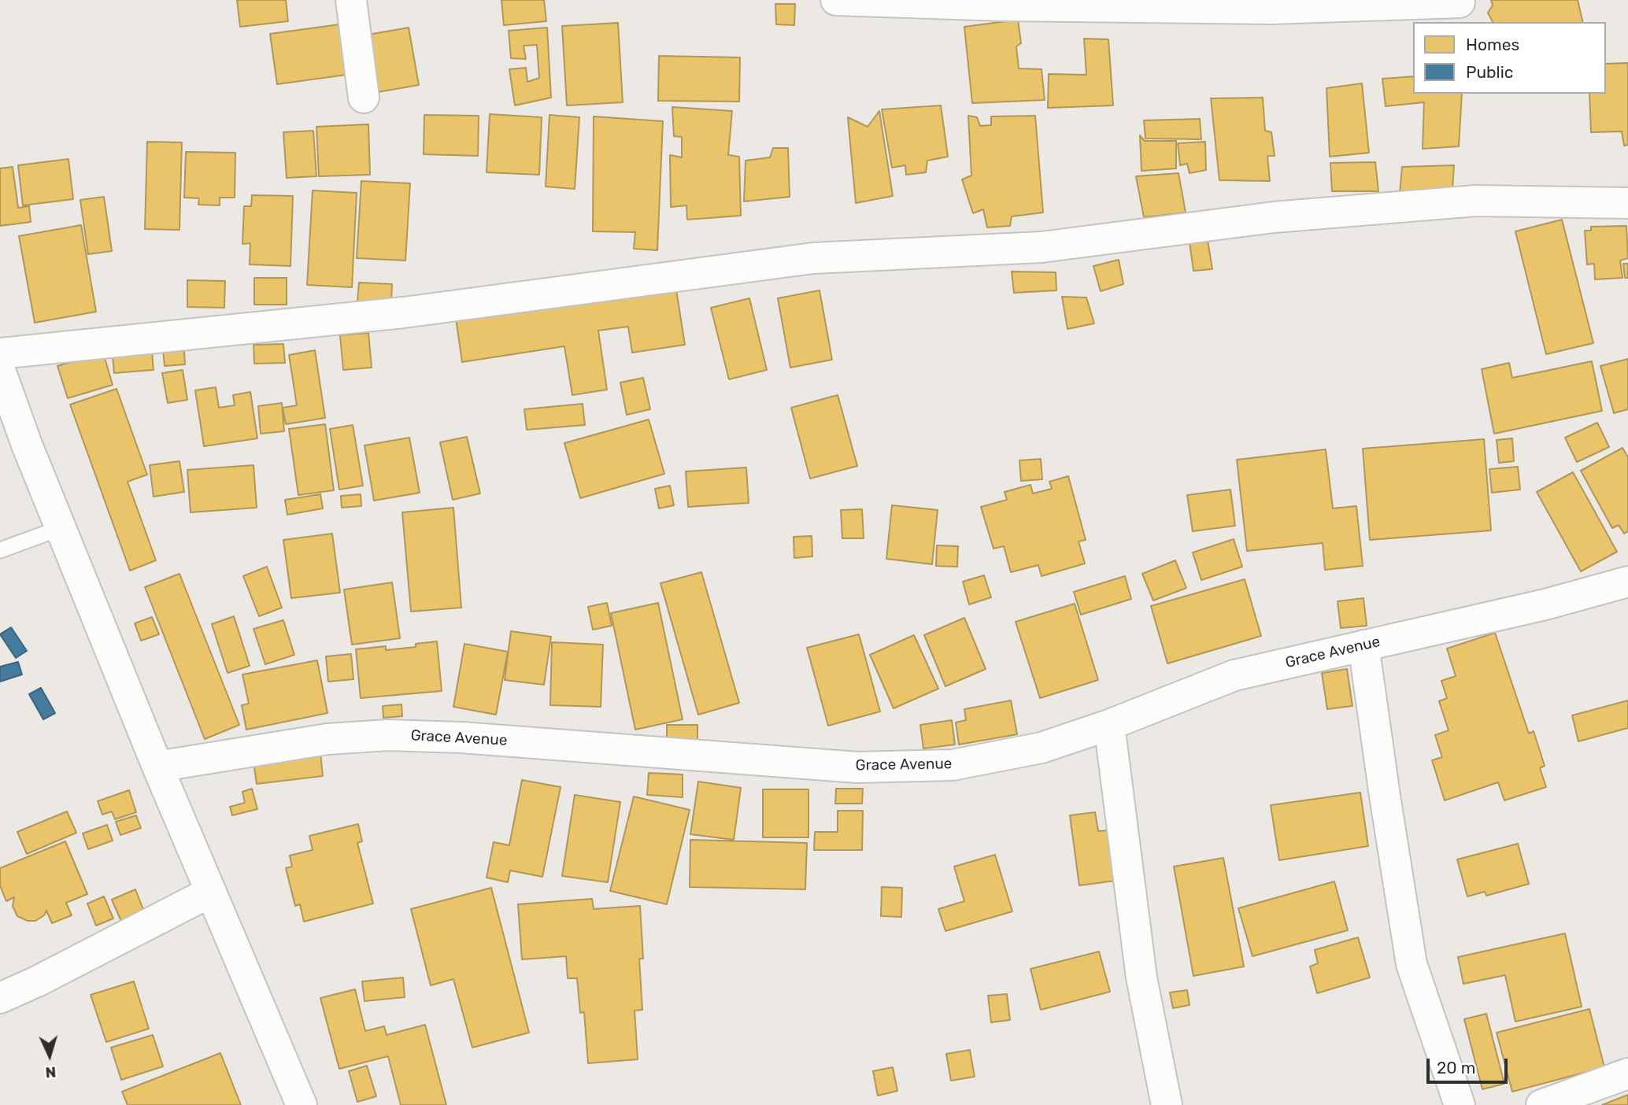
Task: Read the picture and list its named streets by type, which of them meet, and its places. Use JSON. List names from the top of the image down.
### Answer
{
  "streets": {
    "street": ["Grace Avenue"]
  },
  "legend": ["Homes", "Public"],
  "scale_bar": "20 m",
  "north": "bottom"
}
